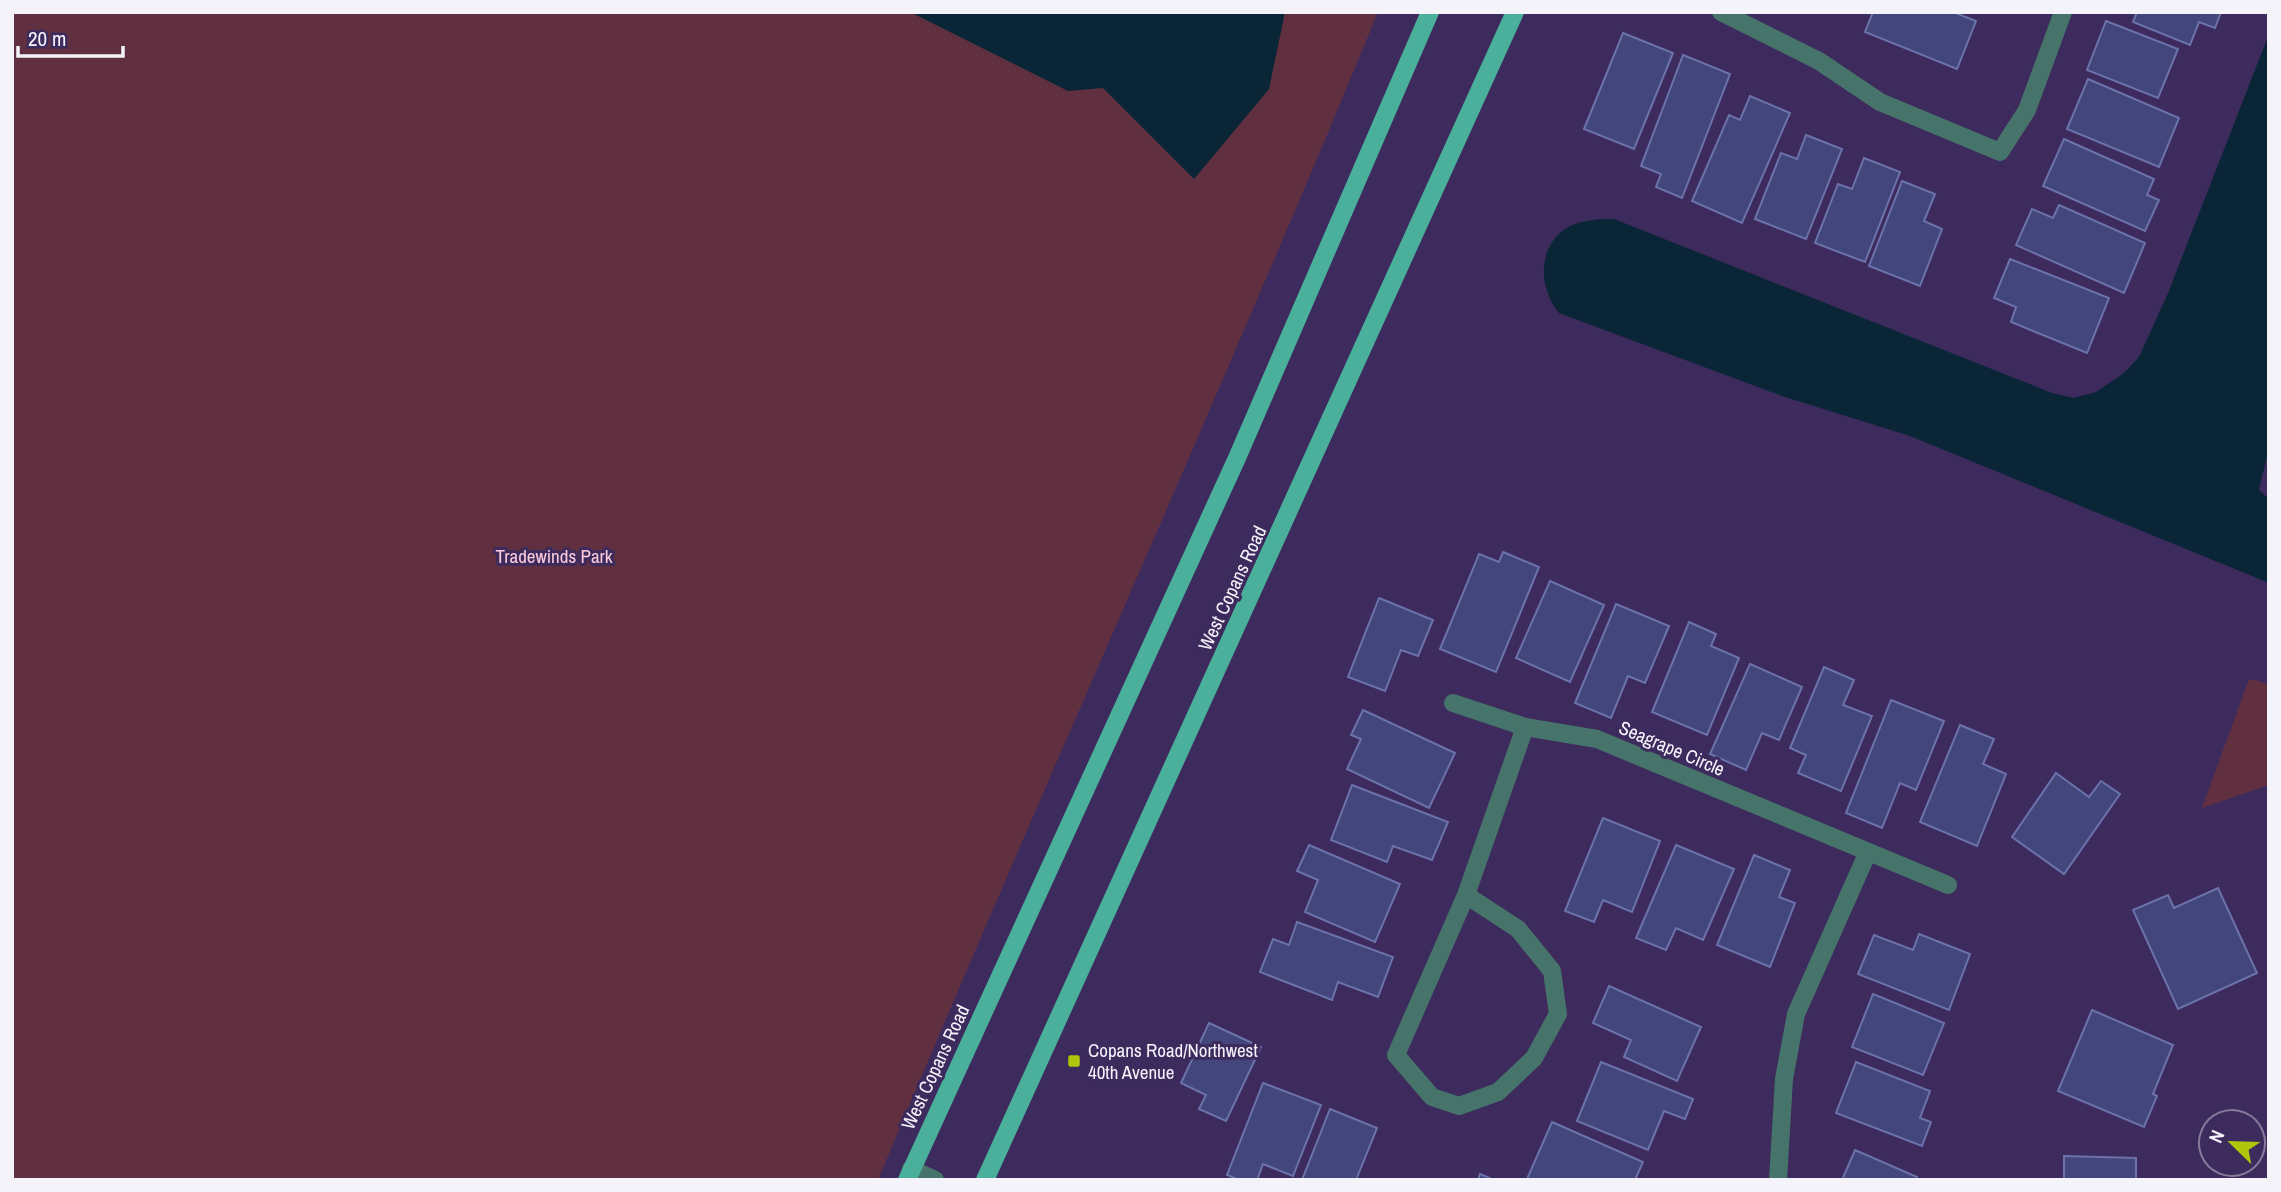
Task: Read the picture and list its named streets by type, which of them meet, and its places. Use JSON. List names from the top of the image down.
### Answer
{
  "streets": {
    "main road": ["West Copans Road"],
    "street": ["Seagrape Circle"]
  },
  "parks": ["Tradewinds Park"],
  "places": {
    "transit": ["Copans Road/Northwest 40th Avenue"]
  },
  "scale_bar": "20 m",
  "north": "top left"
}
